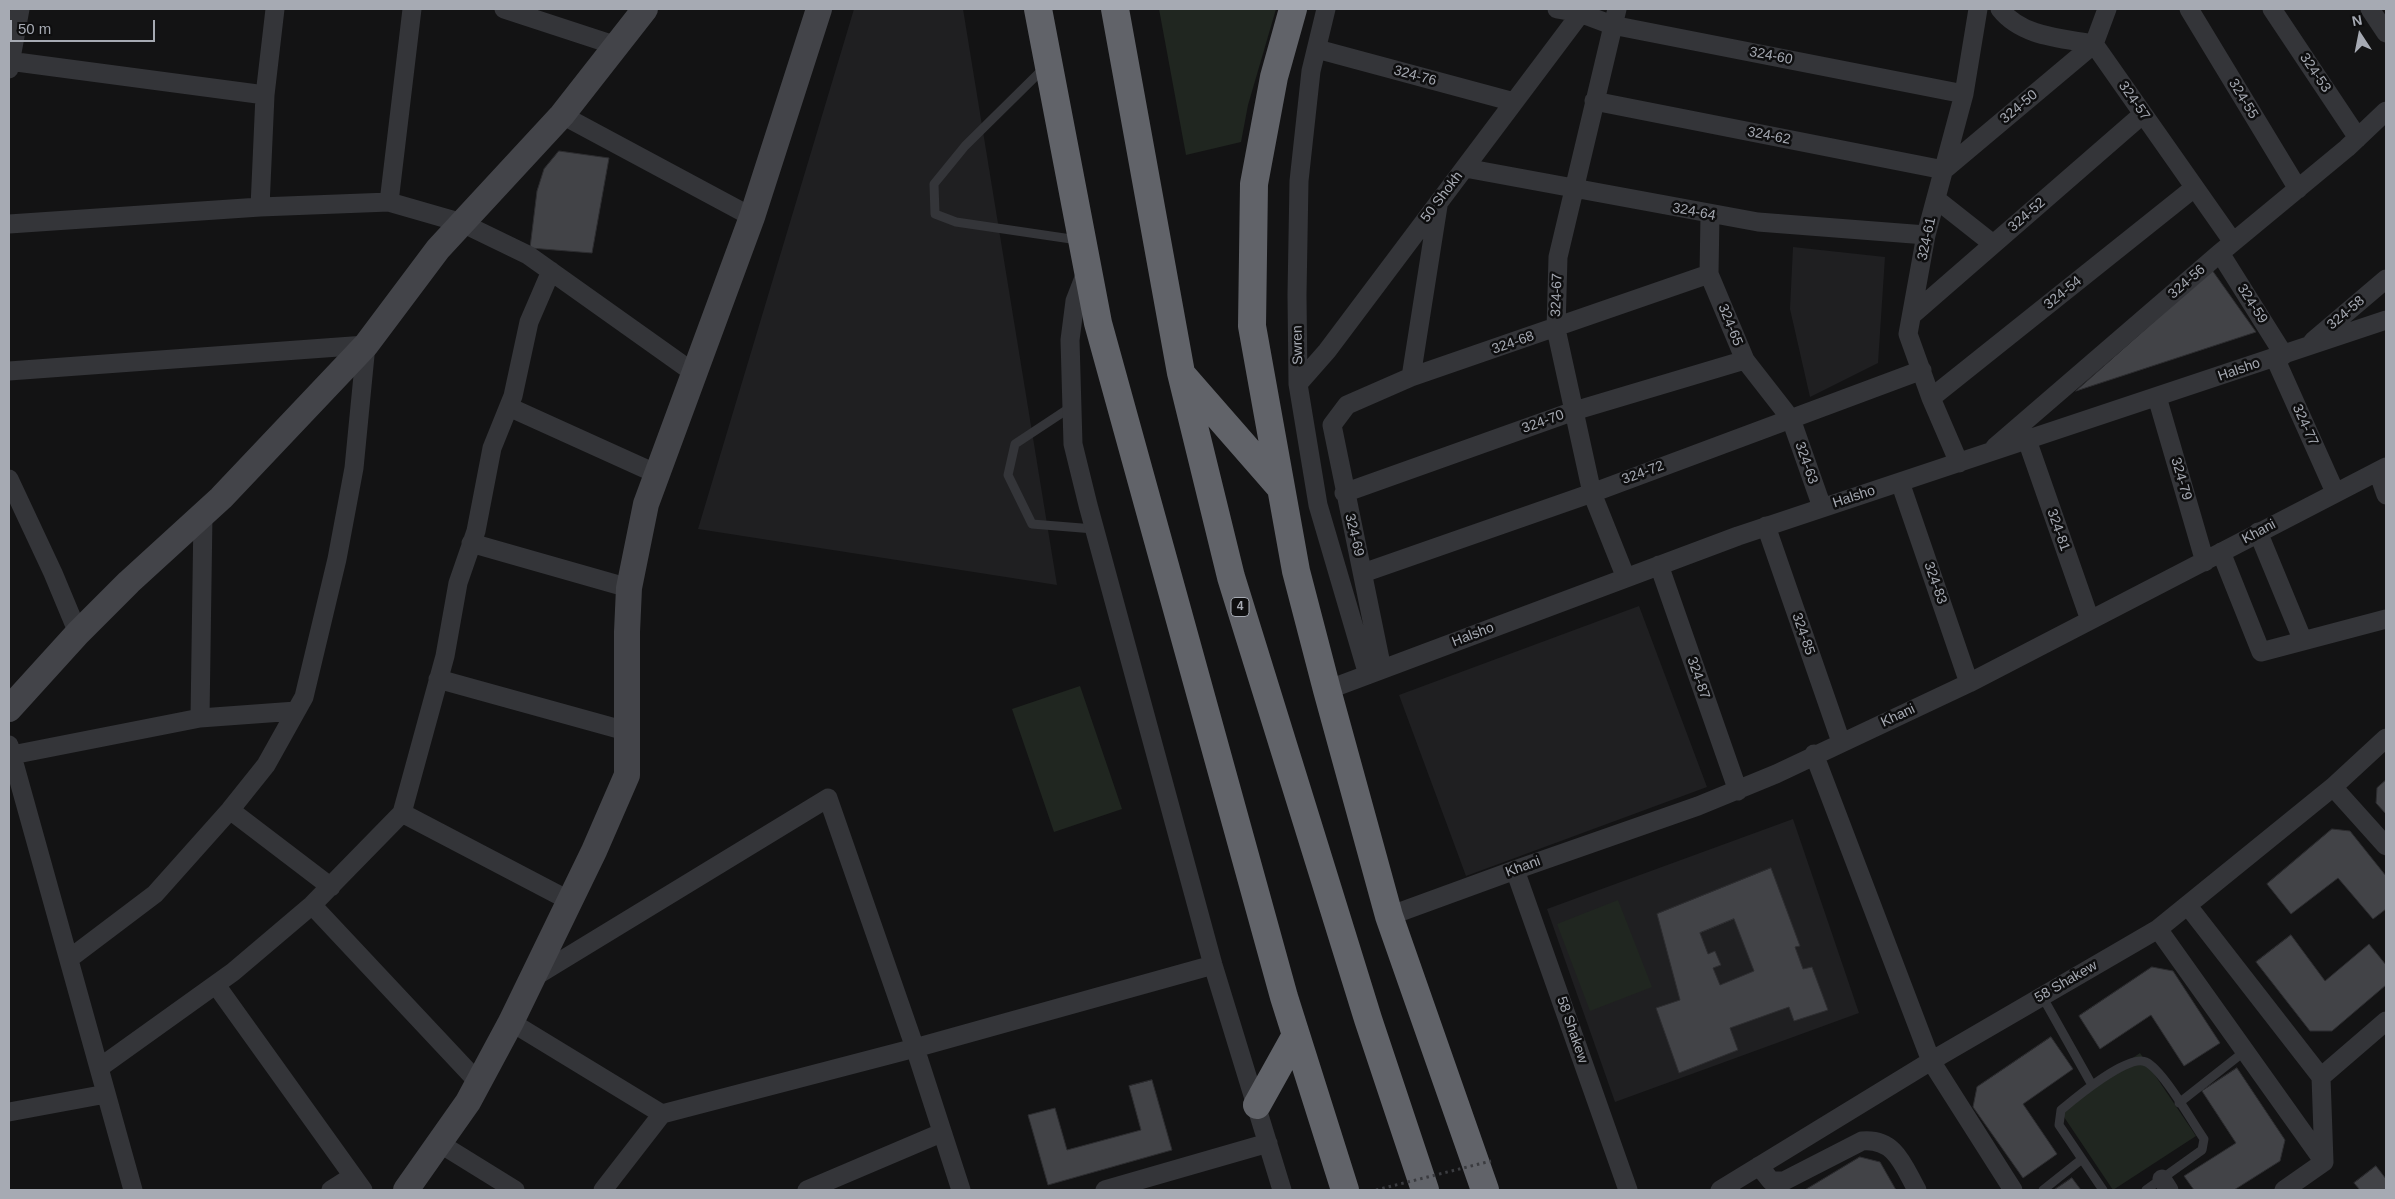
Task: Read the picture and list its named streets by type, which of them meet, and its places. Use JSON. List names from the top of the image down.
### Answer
{
  "streets": {
    "highway": ["4"],
    "street": [
      "324-60",
      "324-53",
      "324-76",
      "324-55",
      "324-57",
      "324-50",
      "324-62",
      "50 Shokh",
      "324-64",
      "324-52",
      "324-61",
      "324-56",
      "324-54",
      "324-67",
      "324-59",
      "324-58",
      "324-65",
      "324-68",
      "Swren",
      "Halsho",
      "324-70",
      "324-77",
      "324-63",
      "324-72",
      "324-79",
      "324-81",
      "Khani",
      "324-69",
      "324-83",
      "324-85",
      "324-87",
      "58 Shakew"
    ]
  },
  "crossings": [
    ["324-60", "50 Shokh"],
    ["324-60", "324-61"],
    ["324-60", "324-67"],
    ["324-53", "324-56"],
    ["324-76", "50 Shokh"],
    ["324-76", "Swren"],
    ["324-55", "324-56"],
    ["324-57", "324-50"],
    ["324-57", "324-52"],
    ["324-57", "324-56"],
    ["324-57", "324-54"],
    ["324-57", "324-59"],
    ["324-50", "324-62"],
    ["324-50", "324-61"],
    ["324-62", "324-61"],
    ["324-62", "324-67"],
    ["50 Shokh", "324-64"],
    ["50 Shokh", "Swren"],
    ["324-64", "324-61"],
    ["324-64", "324-67"],
    ["324-64", "324-65"],
    ["324-52", "324-61"],
    ["324-61", "324-54"],
    ["324-61", "Halsho"],
    ["324-61", "324-72"],
    ["324-56", "324-59"],
    ["324-56", "Halsho"],
    ["324-67", "324-68"],
    ["324-67", "Halsho"],
    ["324-67", "324-70"],
    ["324-67", "324-72"],
    ["324-59", "Halsho"],
    ["324-59", "324-77"],
    ["324-58", "Halsho"],
    ["324-65", "324-68"],
    ["324-65", "324-70"],
    ["324-65", "324-63"],
    ["324-65", "324-72"],
    ["324-68", "324-69"],
    ["Swren", "Halsho"],
    ["Swren", "324-69"],
    ["Halsho", "324-77"],
    ["Halsho", "324-63"],
    ["Halsho", "324-79"],
    ["Halsho", "324-81"],
    ["Halsho", "324-69"],
    ["Halsho", "324-83"],
    ["Halsho", "324-85"],
    ["Halsho", "324-87"],
    ["324-70", "324-69"],
    ["324-77", "Khani"],
    ["324-63", "324-72"],
    ["324-72", "324-69"],
    ["324-79", "Khani"],
    ["324-81", "Khani"],
    ["Khani", "324-83"],
    ["Khani", "324-85"],
    ["Khani", "324-87"],
    ["Khani", "58 Shakew"]
  ],
  "scale_bar": "50 m",
  "north": "top"
}
